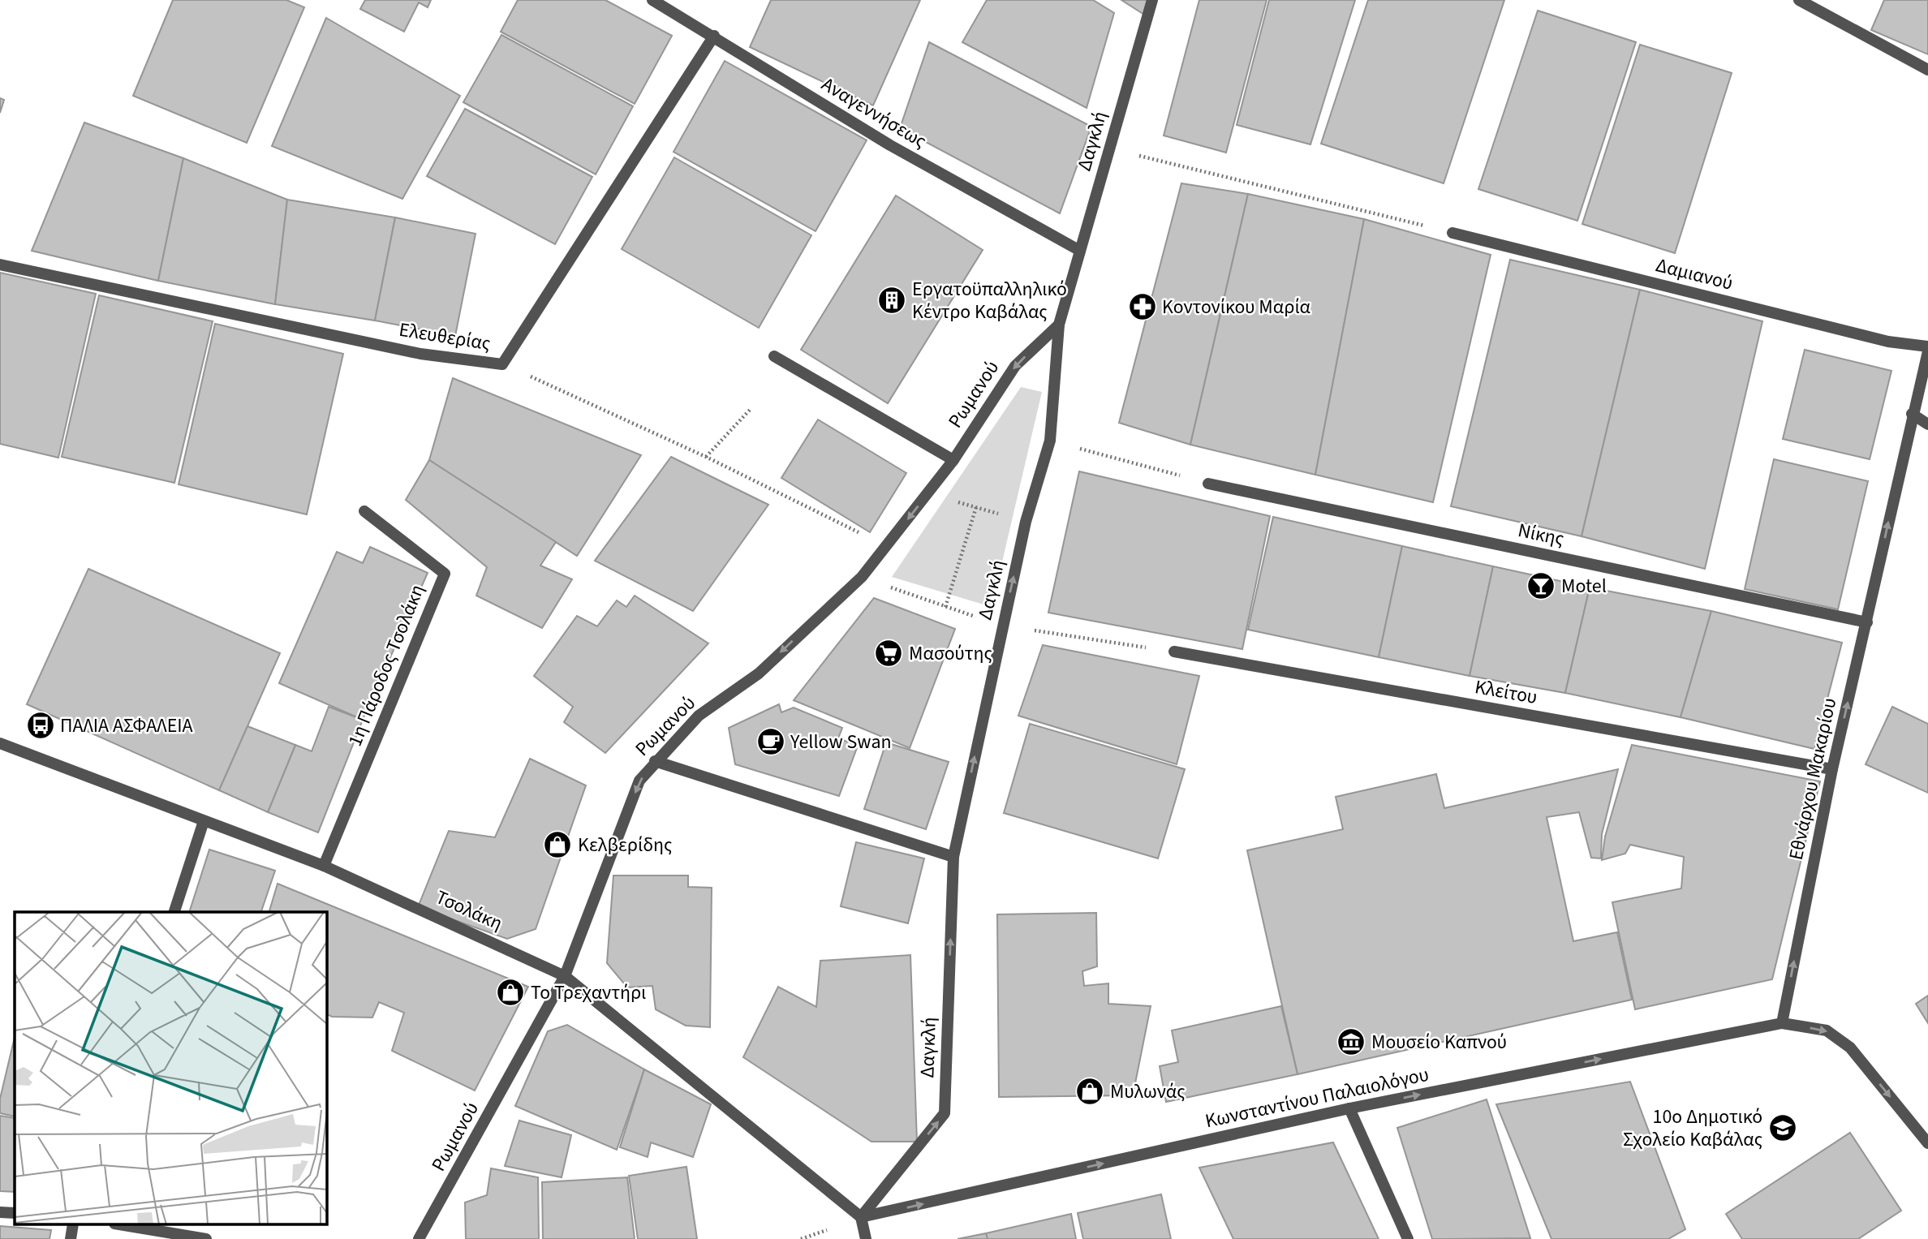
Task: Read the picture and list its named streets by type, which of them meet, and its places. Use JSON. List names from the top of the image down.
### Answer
{
  "streets": {
    "street": [
      "Αναγεννήσεως",
      "Δαγκλή",
      "Δαμιανού",
      "Ελευθερίας",
      "Ρωμανού",
      "Νίκης",
      "1η Πάροδος Τσολάκη",
      "Κλείτου",
      "Εθνάρχου Μακαρίου",
      "Τσολάκη",
      "Κωνσταντίνου Παλαιολόγου"
    ]
  },
  "crossings": [
    ["Αναγεννήσεως", "Δαγκλή"],
    ["Αναγεννήσεως", "Ελευθερίας"],
    ["Δαγκλή", "Ρωμανού"],
    ["Δαγκλή", "Τσολάκη"],
    ["Δαγκλή", "Κωνσταντίνου Παλαιολόγου"],
    ["Ρωμανού", "Τσολάκη"],
    ["Νίκης", "Εθνάρχου Μακαρίου"],
    ["1η Πάροδος Τσολάκη", "Τσολάκη"],
    ["Κλείτου", "Εθνάρχου Μακαρίου"],
    ["Εθνάρχου Μακαρίου", "Κωνσταντίνου Παλαιολόγου"],
    ["Τσολάκη", "Κωνσταντίνου Παλαιολόγου"]
  ],
  "one_way": [
    "Δαγκλή",
    "Ρωμανού",
    "Εθνάρχου Μακαρίου",
    "Κωνσταντίνου Παλαιολόγου"
  ],
  "places": {
    "building": ["Εργατοϋπαλληλικό Κέντρο Καβάλας"],
    "pharmacy": ["Κοντονίκου Μαρία"],
    "bar": ["Motel"],
    "supermarket": ["Μασούτης"],
    "bus stop": ["ΠΑΛΙΑ ΑΣΦΑΛΕΙΑ"],
    "cafe": ["Yellow Swan"],
    "shop": ["Κελβερίδης", "Το Τρεχαντήρι", "Μυλωνάς"],
    "museum": ["Μουσείο Καπνού"],
    "school or university": ["10ο Δημοτικό Σχολείο Καβάλας"]
  }
}
